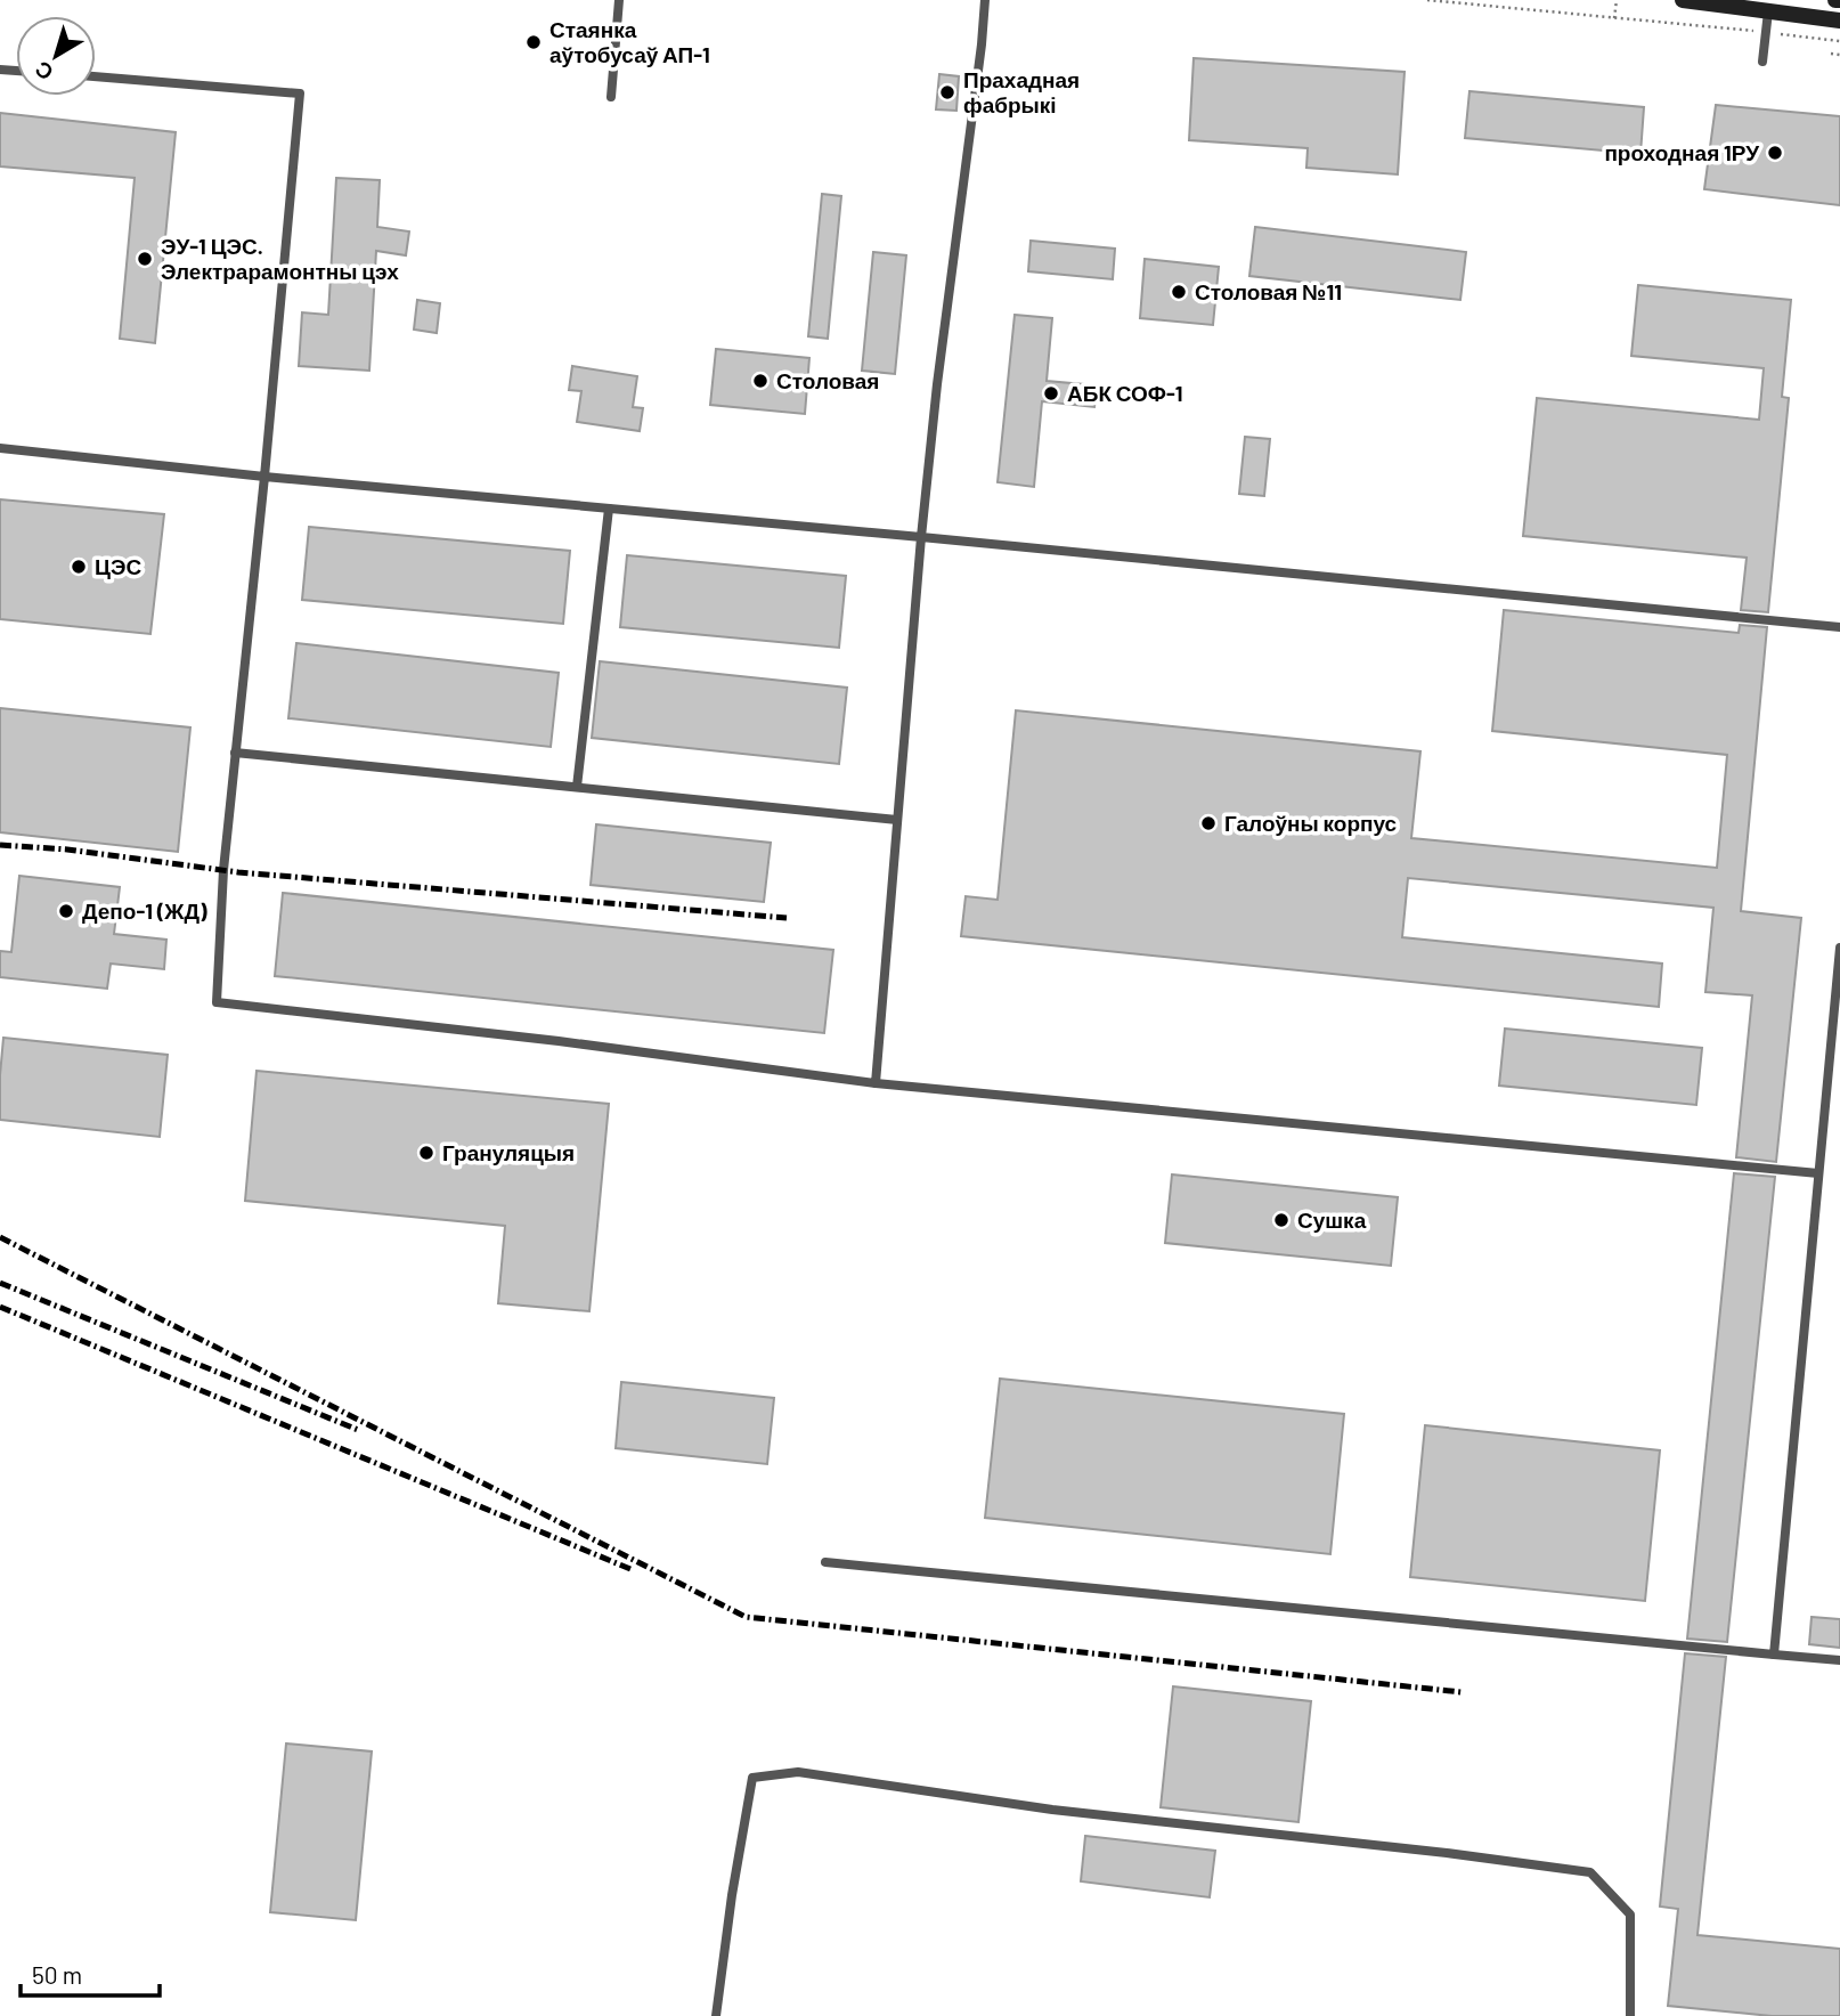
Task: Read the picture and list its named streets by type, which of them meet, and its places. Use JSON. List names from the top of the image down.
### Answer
{
  "places": [
    "Стаянка аўтобусаў АП-1",
    "Прахадная фабрыкі",
    "проходная 1РУ",
    "ЭУ-1 ЦЭС. Электрарамонтны цэх",
    "Столовая №11",
    "Столовая",
    "АБК СОФ-1",
    "ЦЭС",
    "Галоўны корпус",
    "Депо-1 (ЖД)",
    "Грануляцыя",
    "Сушка"
  ],
  "scale_bar": "50 m",
  "north": "bottom left"
}
